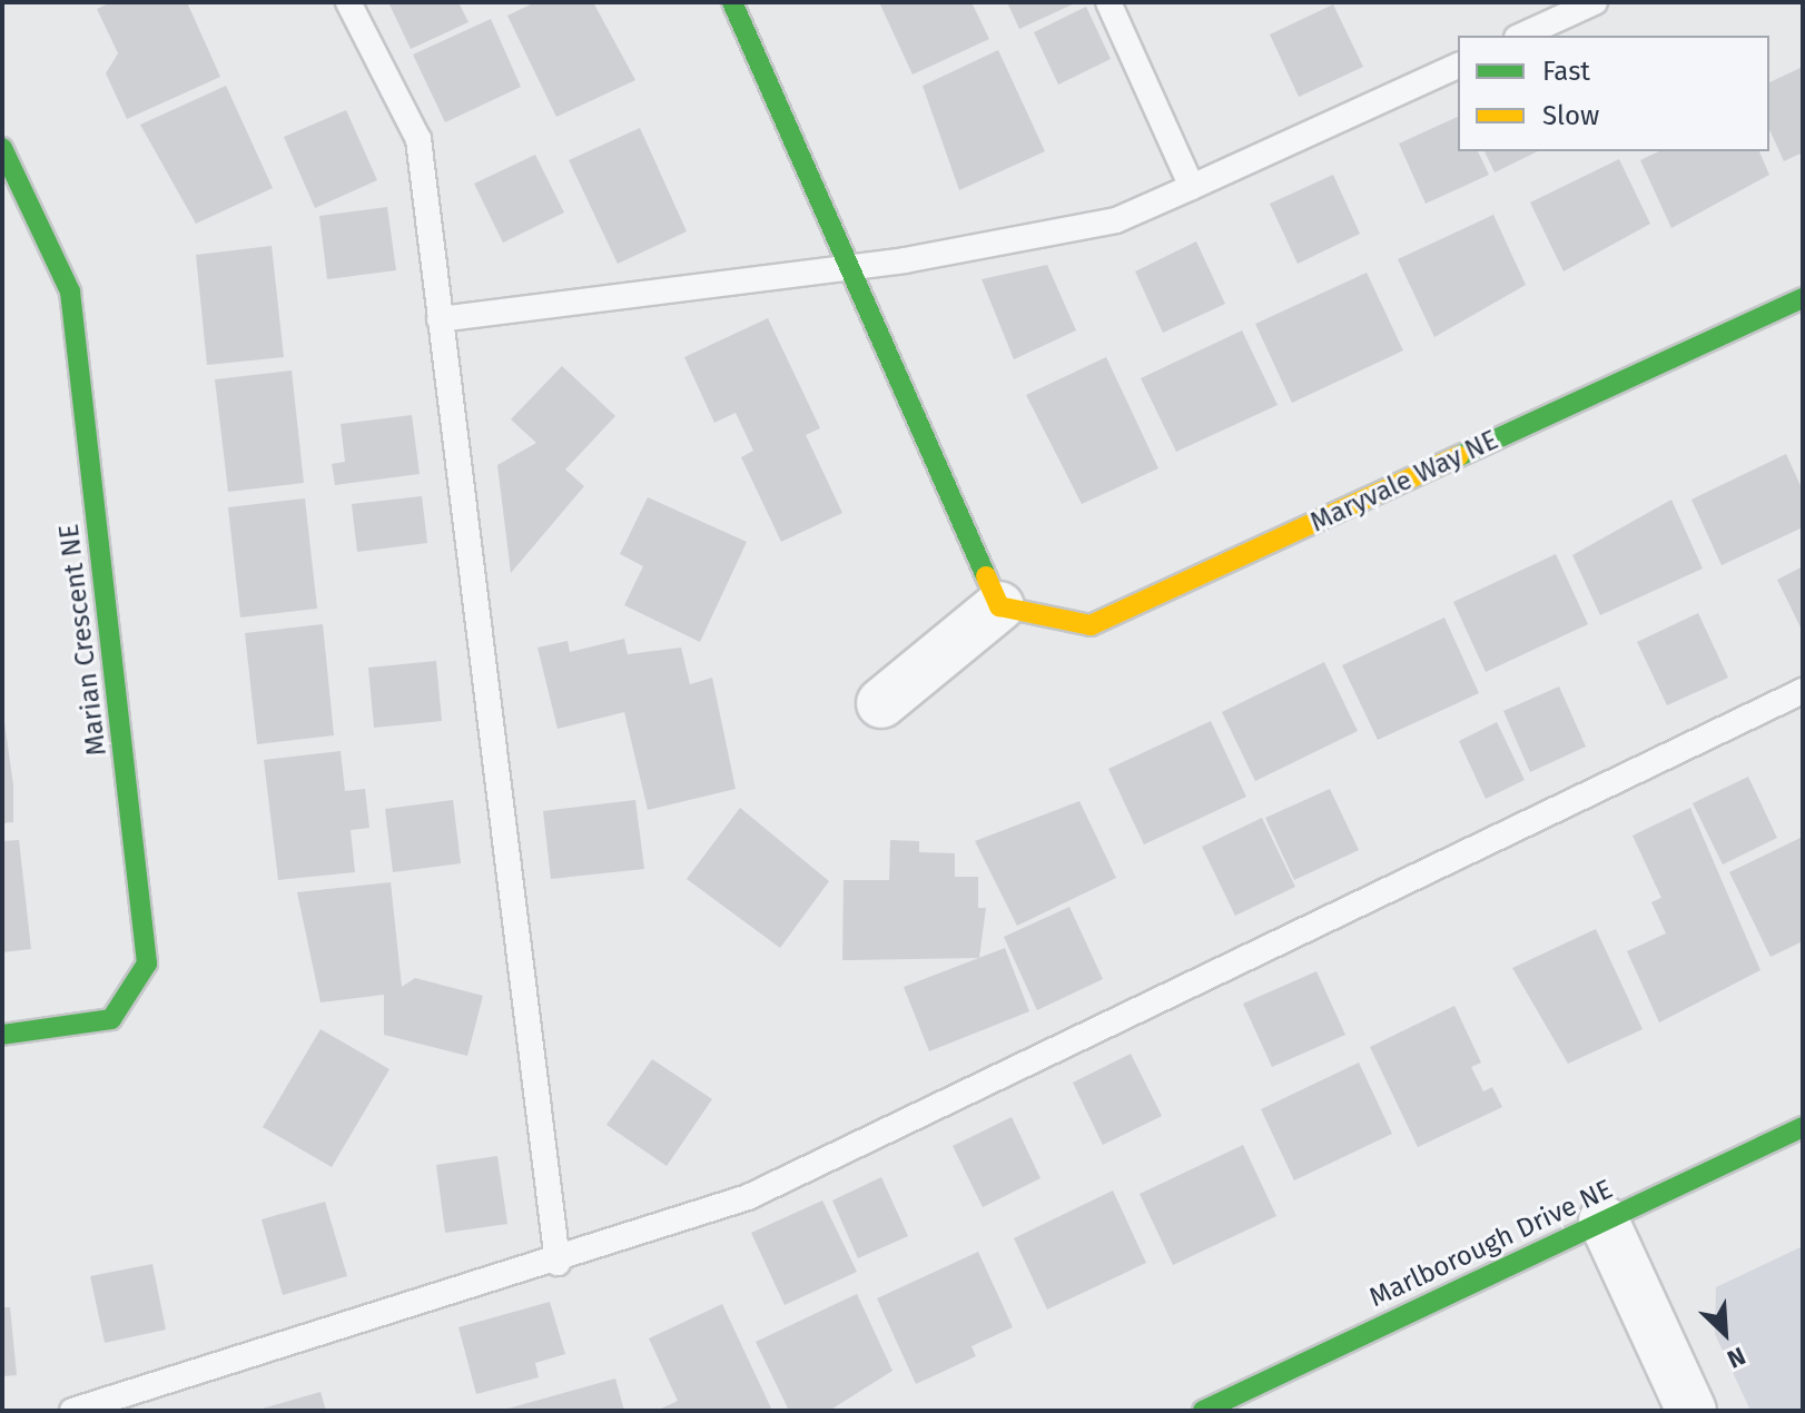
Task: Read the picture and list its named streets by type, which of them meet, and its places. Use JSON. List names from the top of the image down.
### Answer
{
  "streets": {
    "street": ["Maryvale Way NE", "Marian Crescent NE", "Marlborough Drive NE"]
  },
  "legend": ["Fast", "Slow"],
  "north": "bottom right"
}
